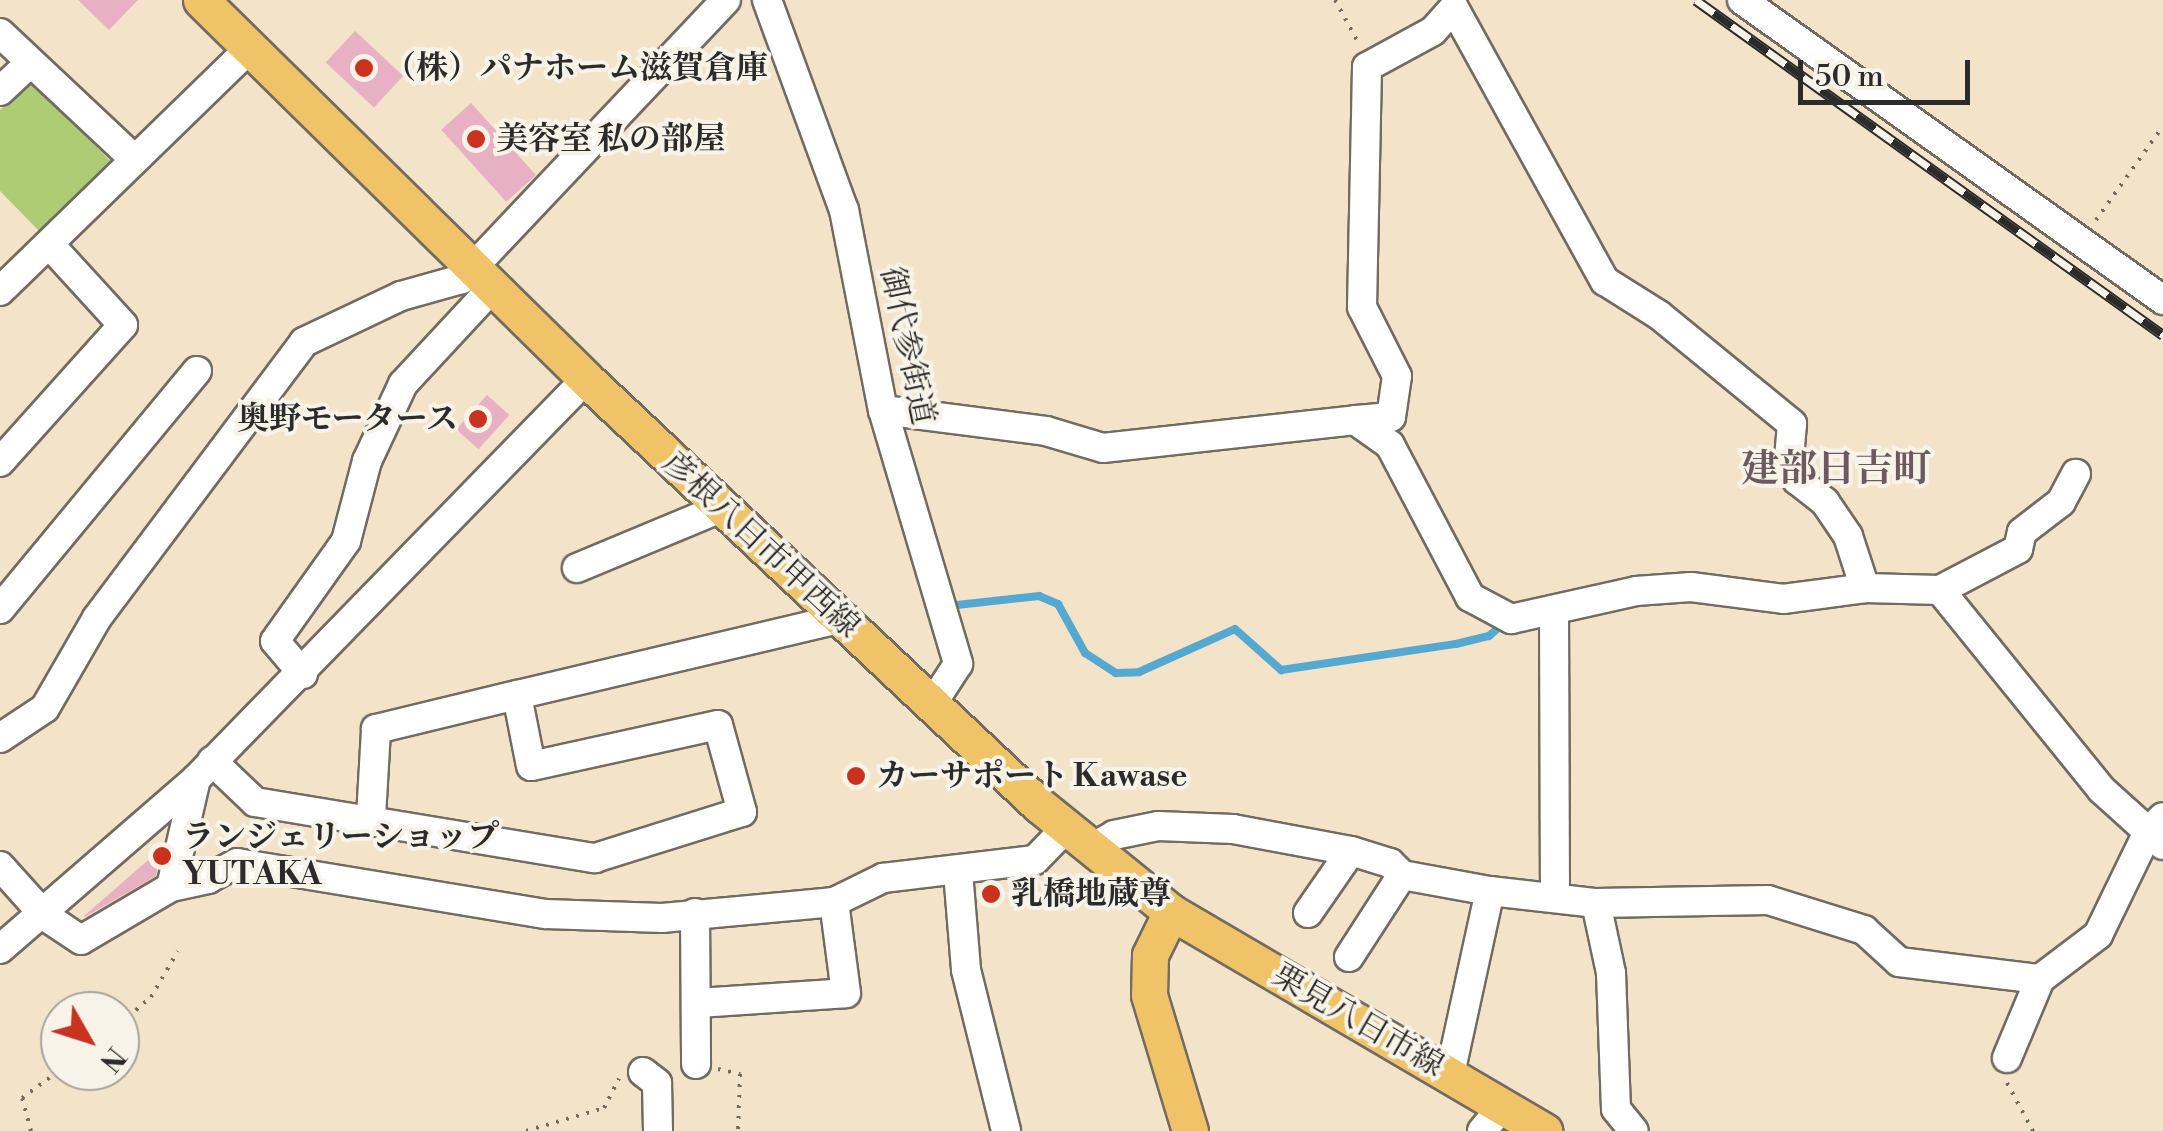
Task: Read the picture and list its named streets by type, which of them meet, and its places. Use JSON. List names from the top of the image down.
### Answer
{
  "streets": {
    "main road": ["彦根八日市甲西線", "栗見八日市線"],
    "street": ["御代参街道"]
  },
  "crossings": [
    ["御代参街道", "彦根八日市甲西線"],
    ["彦根八日市甲西線", "栗見八日市線"]
  ],
  "districts": ["建部日吉町"],
  "places": [
    "（株）パナホーム滋賀倉庫",
    "美容室 私の部屋",
    "奥野モータース",
    "カーサポート Kawase",
    "ランジェリーショップ YUTAKA",
    "乳橋地蔵尊"
  ],
  "scale_bar": "50 m",
  "north": "bottom right"
}
